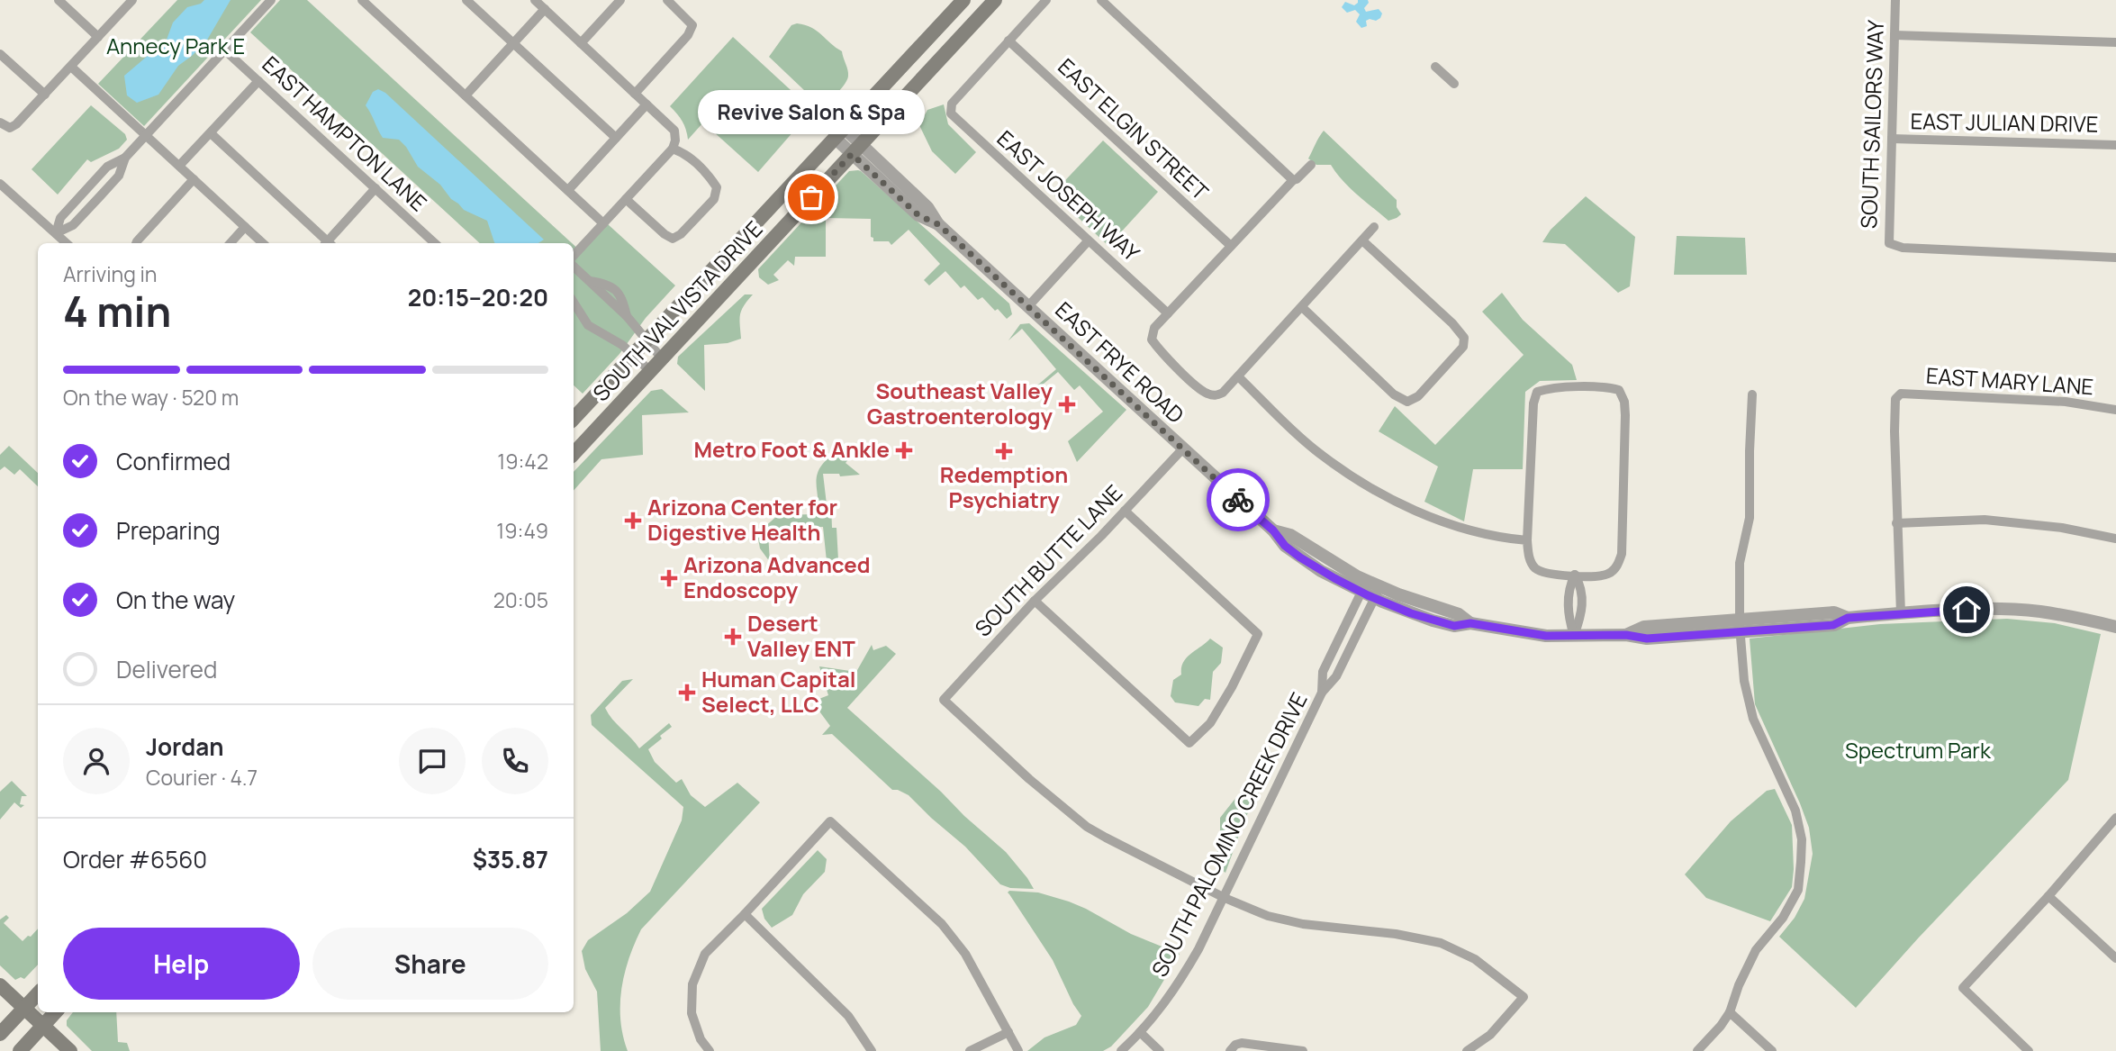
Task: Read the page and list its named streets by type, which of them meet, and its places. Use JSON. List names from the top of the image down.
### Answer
{
  "streets": {
    "main road": ["SOUTH VAL VISTA DRIVE"],
    "street": [
      "EAST JULIAN DRIVE",
      "SOUTH SAILORS WAY",
      "EAST ELGIN STREET",
      "EAST HAMPTON LANE",
      "EAST JOSEPH WAY",
      "EAST FRYE ROAD",
      "EAST MARY LANE",
      "SOUTH BUTTE LANE",
      "SOUTH PALOMINO CREEK DRIVE"
    ]
  },
  "crossings": [
    ["EAST JULIAN DRIVE", "SOUTH SAILORS WAY"],
    ["EAST ELGIN STREET", "EAST JOSEPH WAY"],
    ["SOUTH VAL VISTA DRIVE", "EAST FRYE ROAD"],
    ["EAST FRYE ROAD", "SOUTH BUTTE LANE"],
    ["EAST FRYE ROAD", "SOUTH PALOMINO CREEK DRIVE"],
    ["SOUTH BUTTE LANE", "SOUTH PALOMINO CREEK DRIVE"]
  ],
  "parks": ["Annecy Park E", "Spectrum Park"],
  "places": {
    "other": ["Revive Salon & Spa"],
    "health": [
      "Southeast Valley Gastroenterology",
      "Metro Foot & Ankle",
      "Redemption Psychiatry",
      "Arizona Center for Digestive Health",
      "Arizona Advanced Endoscopy",
      "Desert Valley ENT",
      "Human Capital Select, LLC"
    ]
  },
  "page": {
    "bubble": "Revive Salon & Spa",
    "heading": ["4 min", "Arriving in", "20:15–20:20"],
    "panel": [
      "Jordan",
      "Courier · 4.7",
      "Order #6560",
      "$35.87"
    ],
    "bar": "On the way · 520 m",
    "list": [
      ["Confirmed", "19:42"],
      ["Preparing", "19:49"],
      ["On the way", "20:05"],
      "Delivered"
    ],
    "buttons": ["Help", "Share"]
  }
}
